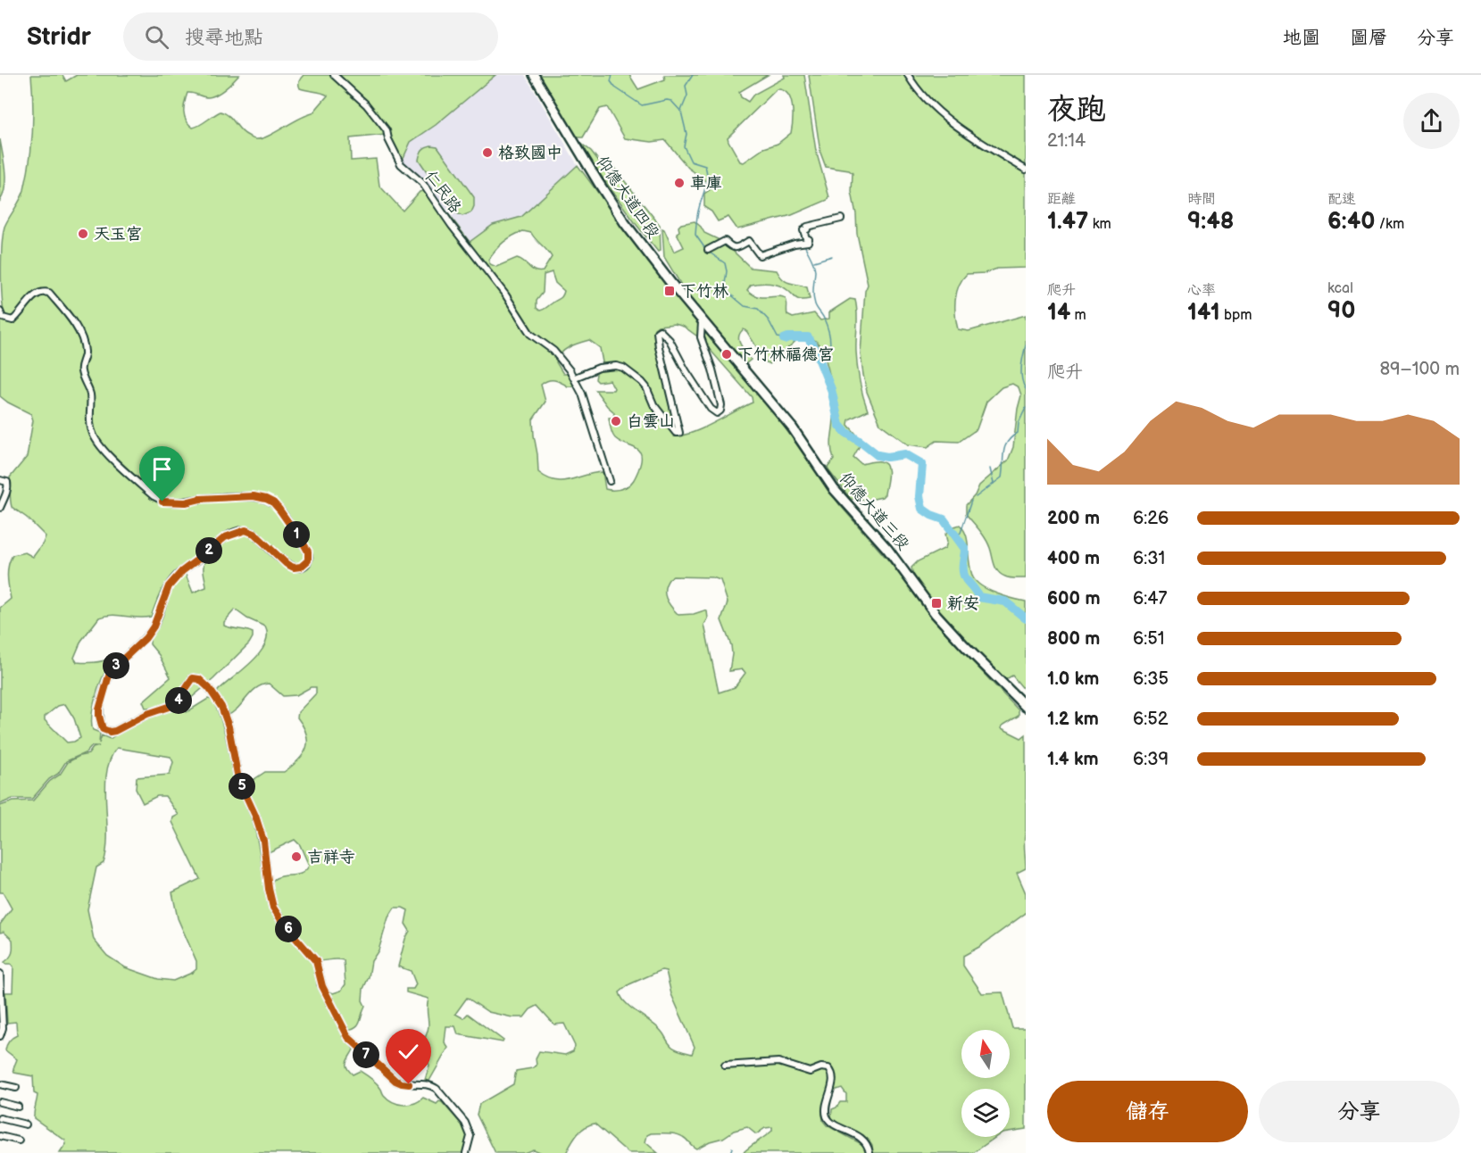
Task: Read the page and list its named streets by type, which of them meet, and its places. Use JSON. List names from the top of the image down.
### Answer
{
  "streets": {
    "main road": ["仰德大道四段", "仰德大道三段"],
    "street": ["仁民路"]
  },
  "crossings": [
    ["仰德大道四段", "仰德大道三段"]
  ],
  "places": {
    "other": [
      "格致國中",
      "車庫",
      "天玉宮",
      "下竹林福德宮",
      "白雲山",
      "吉祥寺"
    ],
    "transit": ["下竹林", "新安"]
  },
  "north": "top",
  "page": {
    "header": "Stridr",
    "search": "搜尋地點",
    "nav": ["地圖", "圖層", "分享"],
    "heading": ["夜跑", "21:14"],
    "stats": [
      ["距離", "1.47 km"],
      ["時間", "9:48"],
      ["配速", "6:40 /km"],
      ["爬升", "14 m"],
      ["心率", "141 bpm"],
      ["kcal", "90"]
    ],
    "chart": ["爬升", "89–100 m"],
    "list": [
      {
        "name": "200 m",
        "note": "6:26"
      },
      {
        "name": "400 m",
        "note": "6:31"
      },
      {
        "name": "600 m",
        "note": "6:47"
      },
      {
        "name": "800 m",
        "note": "6:51"
      },
      {
        "name": "1.0 km",
        "note": "6:35"
      },
      {
        "name": "1.2 km",
        "note": "6:52"
      },
      {
        "name": "1.4 km",
        "note": "6:39"
      }
    ],
    "pins": [
      "1",
      "2",
      "3",
      "4",
      "5",
      "6",
      "7"
    ],
    "buttons": ["儲存", "分享"]
  }
}
